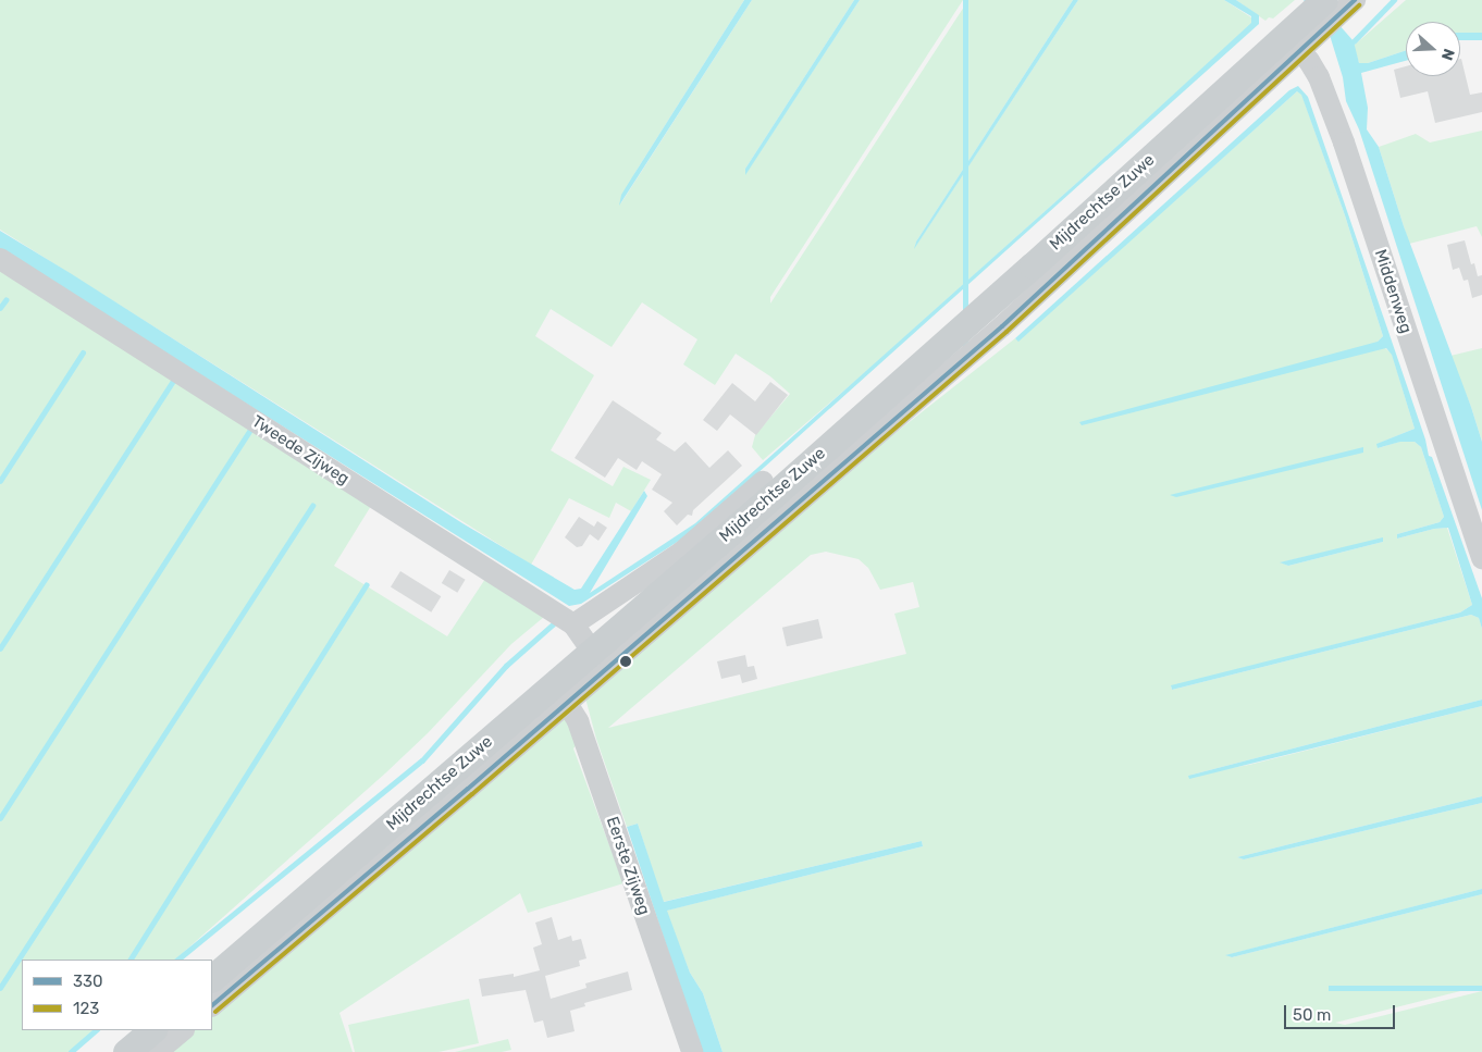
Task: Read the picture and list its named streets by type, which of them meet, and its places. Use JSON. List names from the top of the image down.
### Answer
{
  "streets": {
    "main road": ["Mijdrechtse Zuwe"],
    "street": ["Middenweg", "Tweede Zijweg", "Eerste Zijweg"]
  },
  "crossings": [
    ["Mijdrechtse Zuwe", "Middenweg"],
    ["Mijdrechtse Zuwe", "Tweede Zijweg"],
    ["Mijdrechtse Zuwe", "Eerste Zijweg"]
  ],
  "lines": ["transit line 330", "transit line 123"],
  "legend": ["330", "123"],
  "scale_bar": "50 m",
  "north": "right"
}
